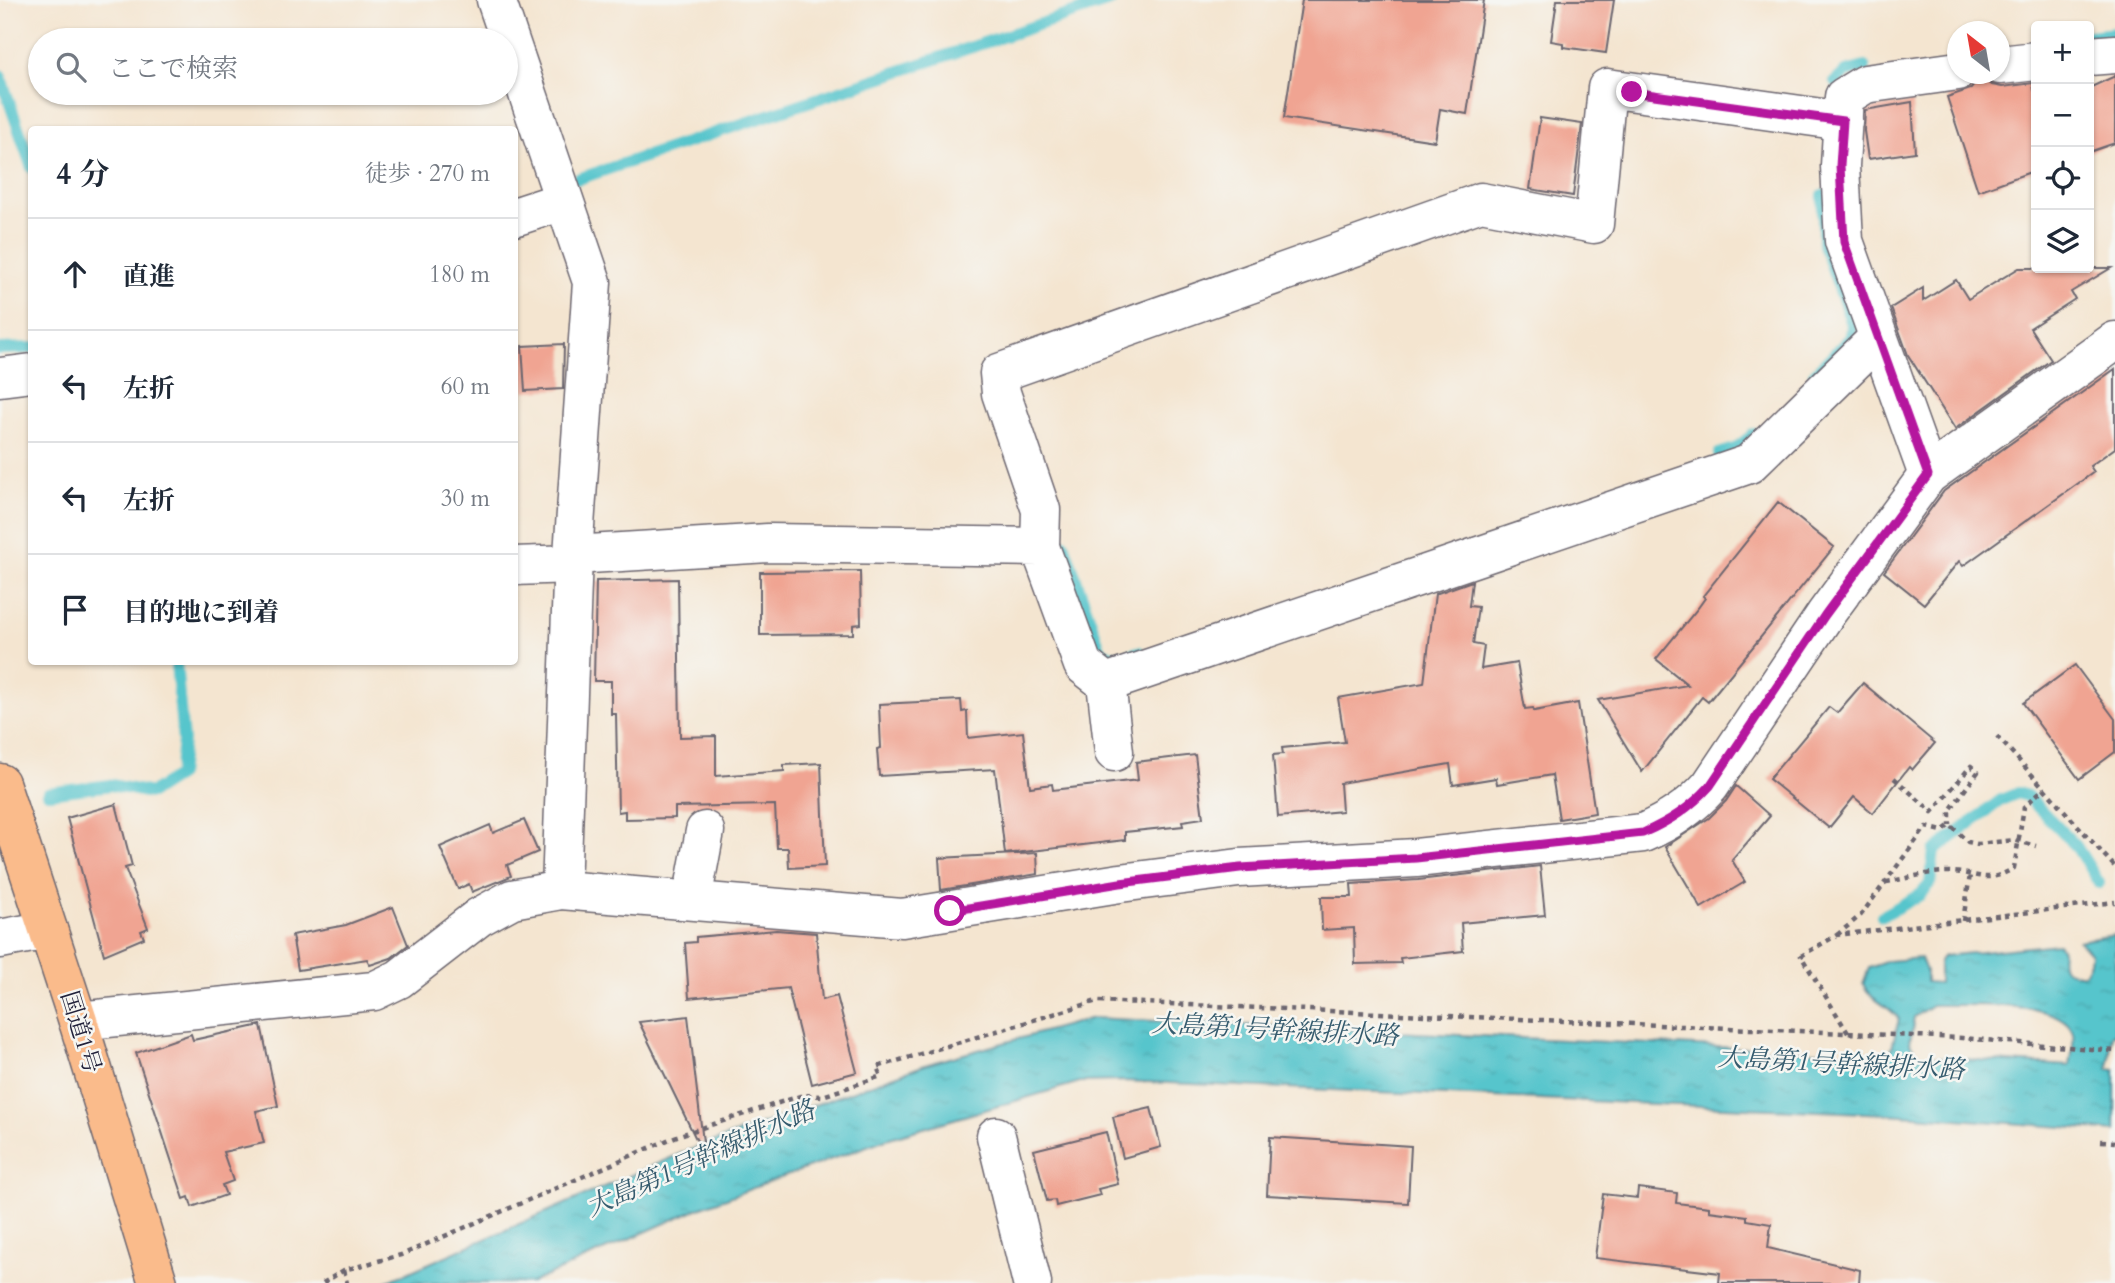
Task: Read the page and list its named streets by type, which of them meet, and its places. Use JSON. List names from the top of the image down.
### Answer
{
  "streets": {
    "highway": ["国道1号"]
  },
  "water": ["大島第1号幹線排水路"],
  "north": "top left",
  "page": {
    "map_buttons": ["+", "−"],
    "search": "ここで検索",
    "heading": ["4 分", "徒歩 · 270 m"],
    "list": [
      ["直進", "180 m"],
      ["左折", "60 m"],
      ["左折", "30 m"],
      "目的地に到着"
    ]
  }
}
